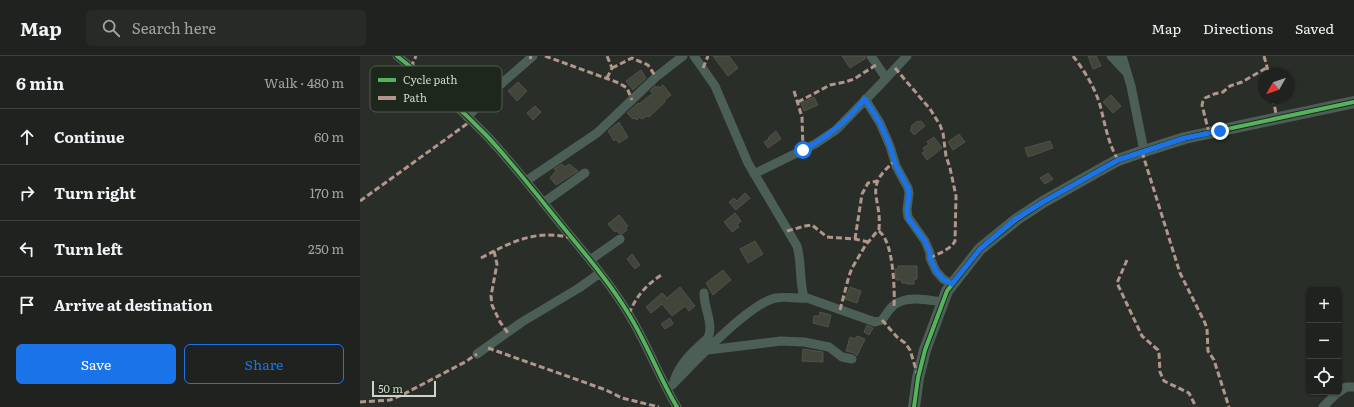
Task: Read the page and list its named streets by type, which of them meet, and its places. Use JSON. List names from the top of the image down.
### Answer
{
  "legend": ["Cycle path", "Path"],
  "scale_bar": "50 m",
  "north": "bottom left",
  "page": {
    "header": "Map",
    "search": "Search here",
    "nav": ["Map", "Directions", "Saved"],
    "heading": ["6 min", "Walk · 480 m"],
    "list": [
      ["Continue", "60 m"],
      ["Turn right", "170 m"],
      ["Turn left", "250 m"],
      "Arrive at destination"
    ],
    "map_buttons": ["+", "−"],
    "buttons": ["Save", "Share"],
    "scale": "50 m"
  }
}
